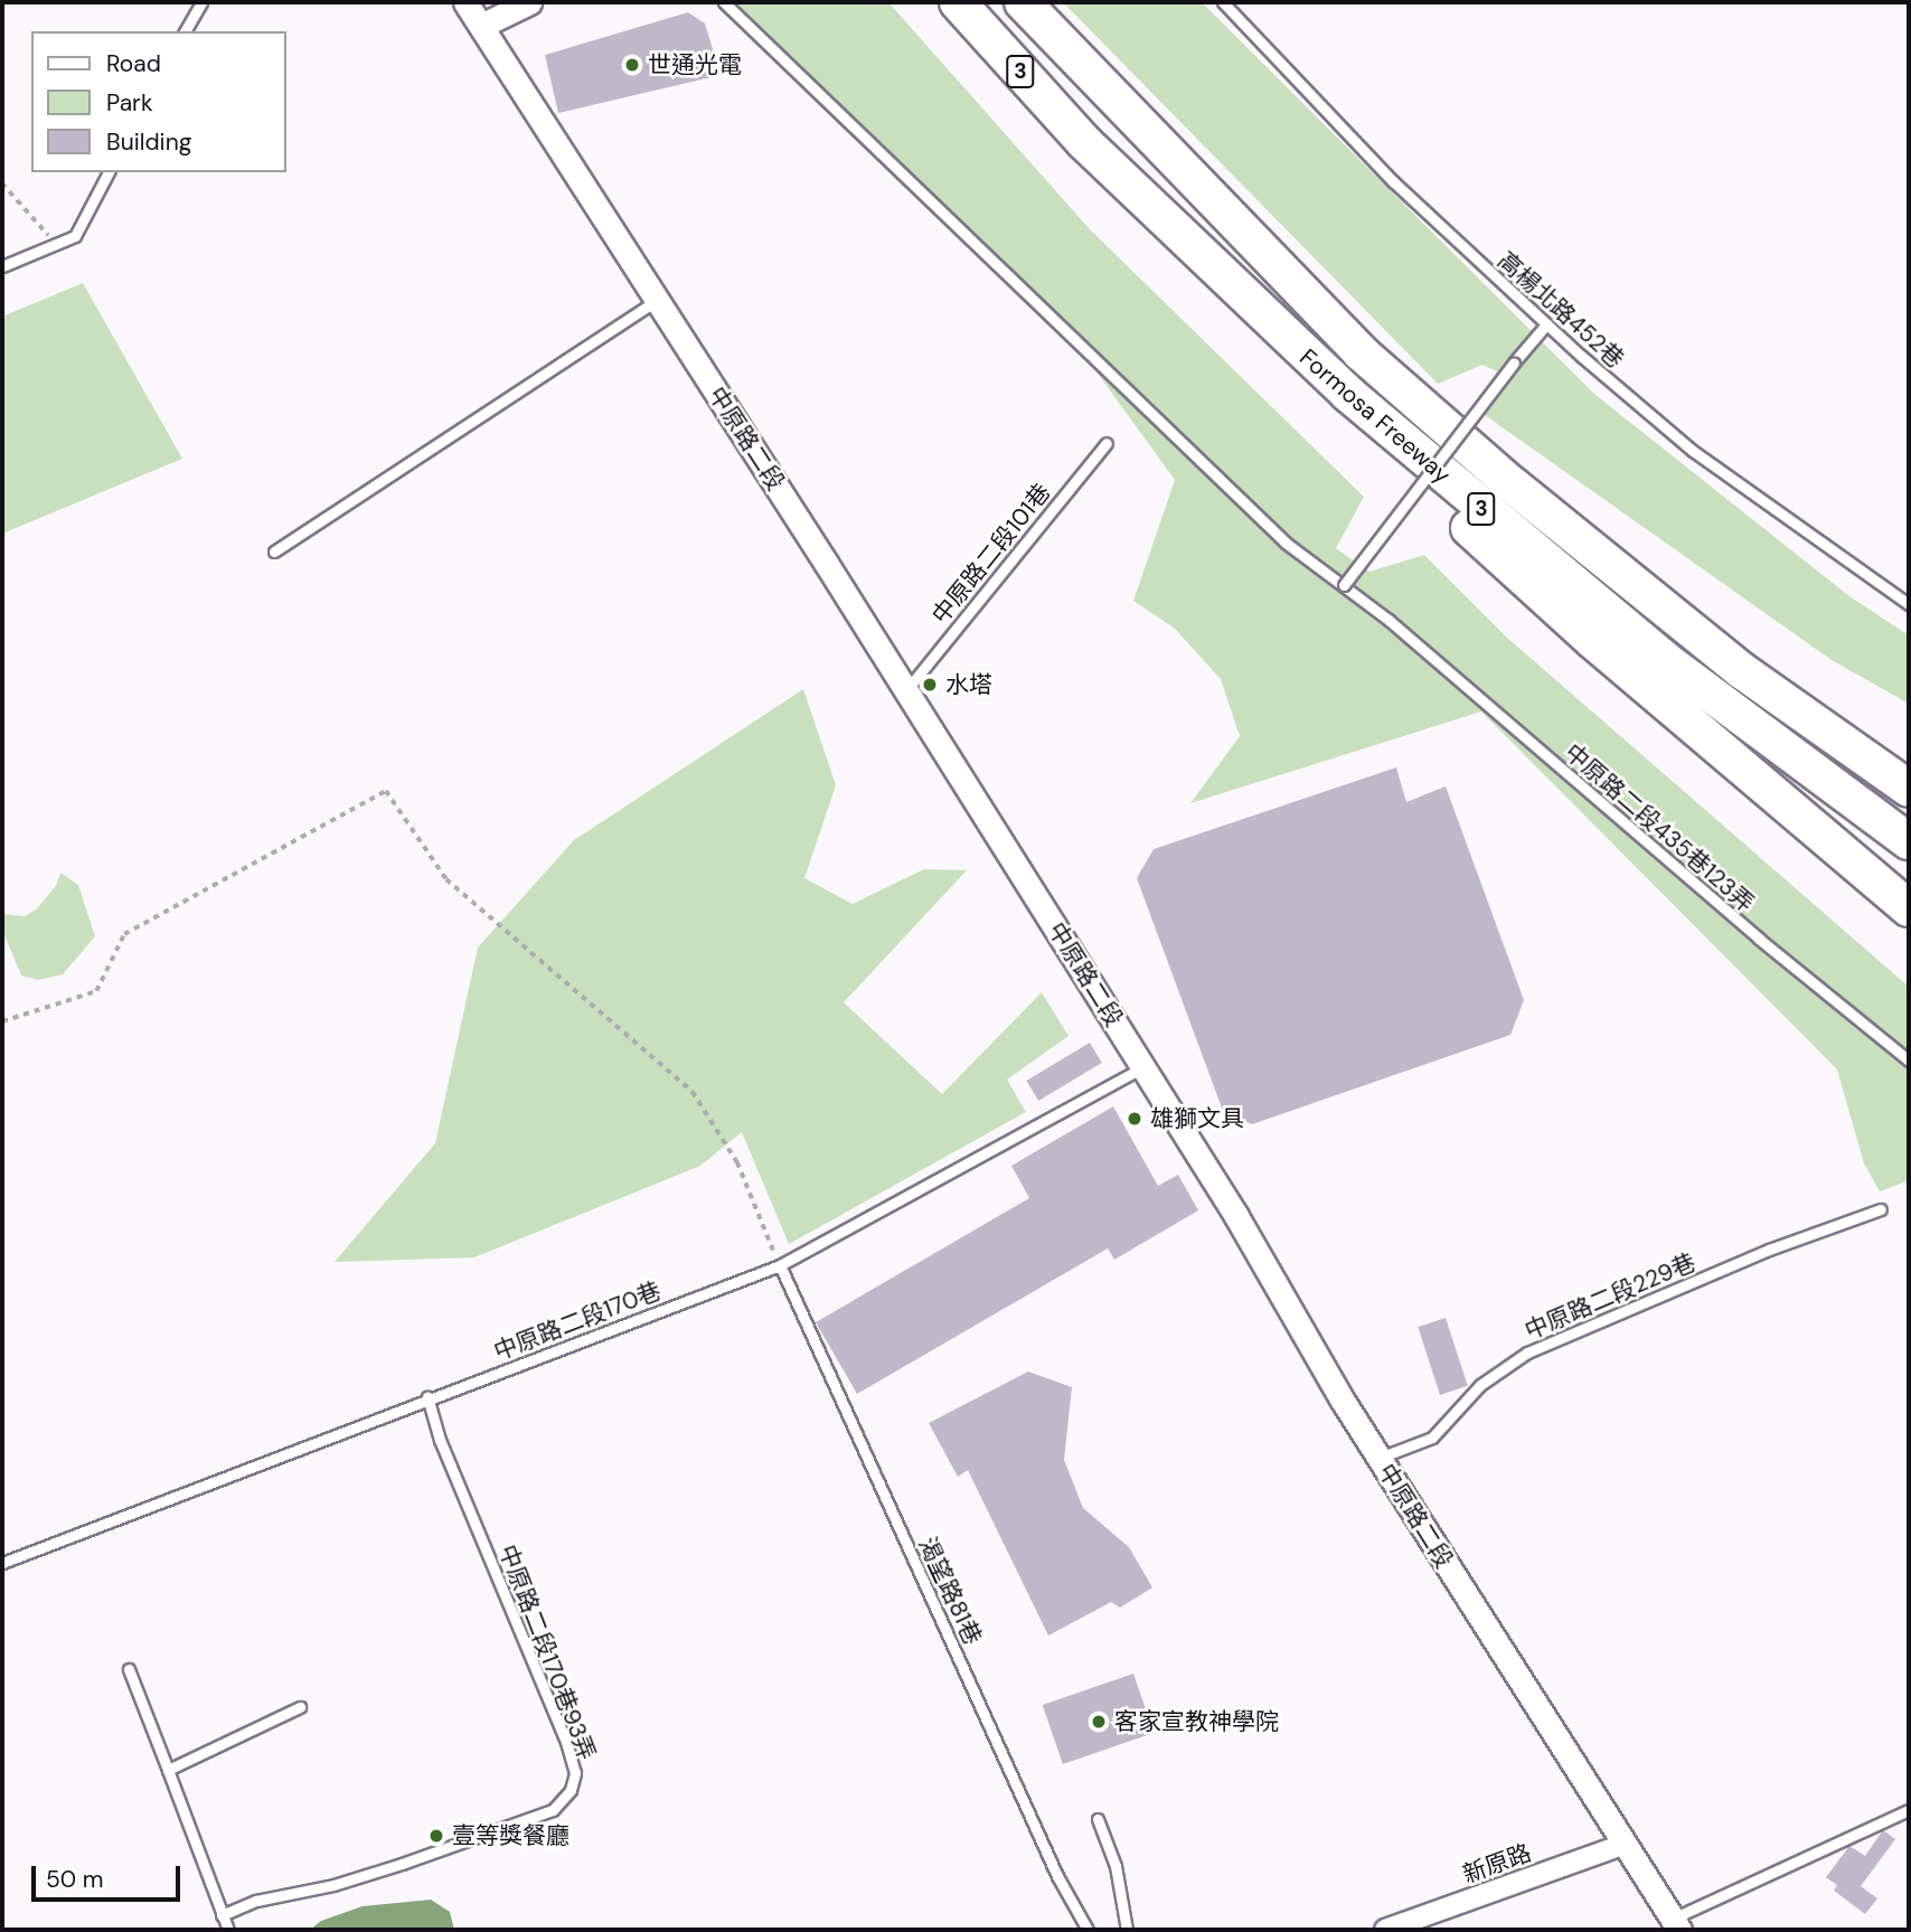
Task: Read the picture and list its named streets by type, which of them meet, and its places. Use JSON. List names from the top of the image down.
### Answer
{
  "streets": {
    "highway": ["3", "Formosa Freeway"],
    "street": ["中原路二段", "新原路"],
    "lane": [
      "高楊北路452巷",
      "中原路二段101巷",
      "中原路二段435巷123弄",
      "中原路二段229巷",
      "中原路二段170巷",
      "渴望路81巷",
      "中原路二段170巷93弄"
    ]
  },
  "crossings": [
    ["中原路二段", "中原路二段101巷"],
    ["中原路二段", "中原路二段229巷"],
    ["中原路二段", "中原路二段170巷"],
    ["中原路二段", "新原路"],
    ["中原路二段170巷", "渴望路81巷"],
    ["中原路二段170巷", "中原路二段170巷93弄"]
  ],
  "places": [
    "世通光電",
    "水塔",
    "雄獅文具",
    "客家宣教神學院",
    "壹等獎餐廳"
  ],
  "legend": ["Road", "Park", "Building"],
  "scale_bar": "50 m"
}
